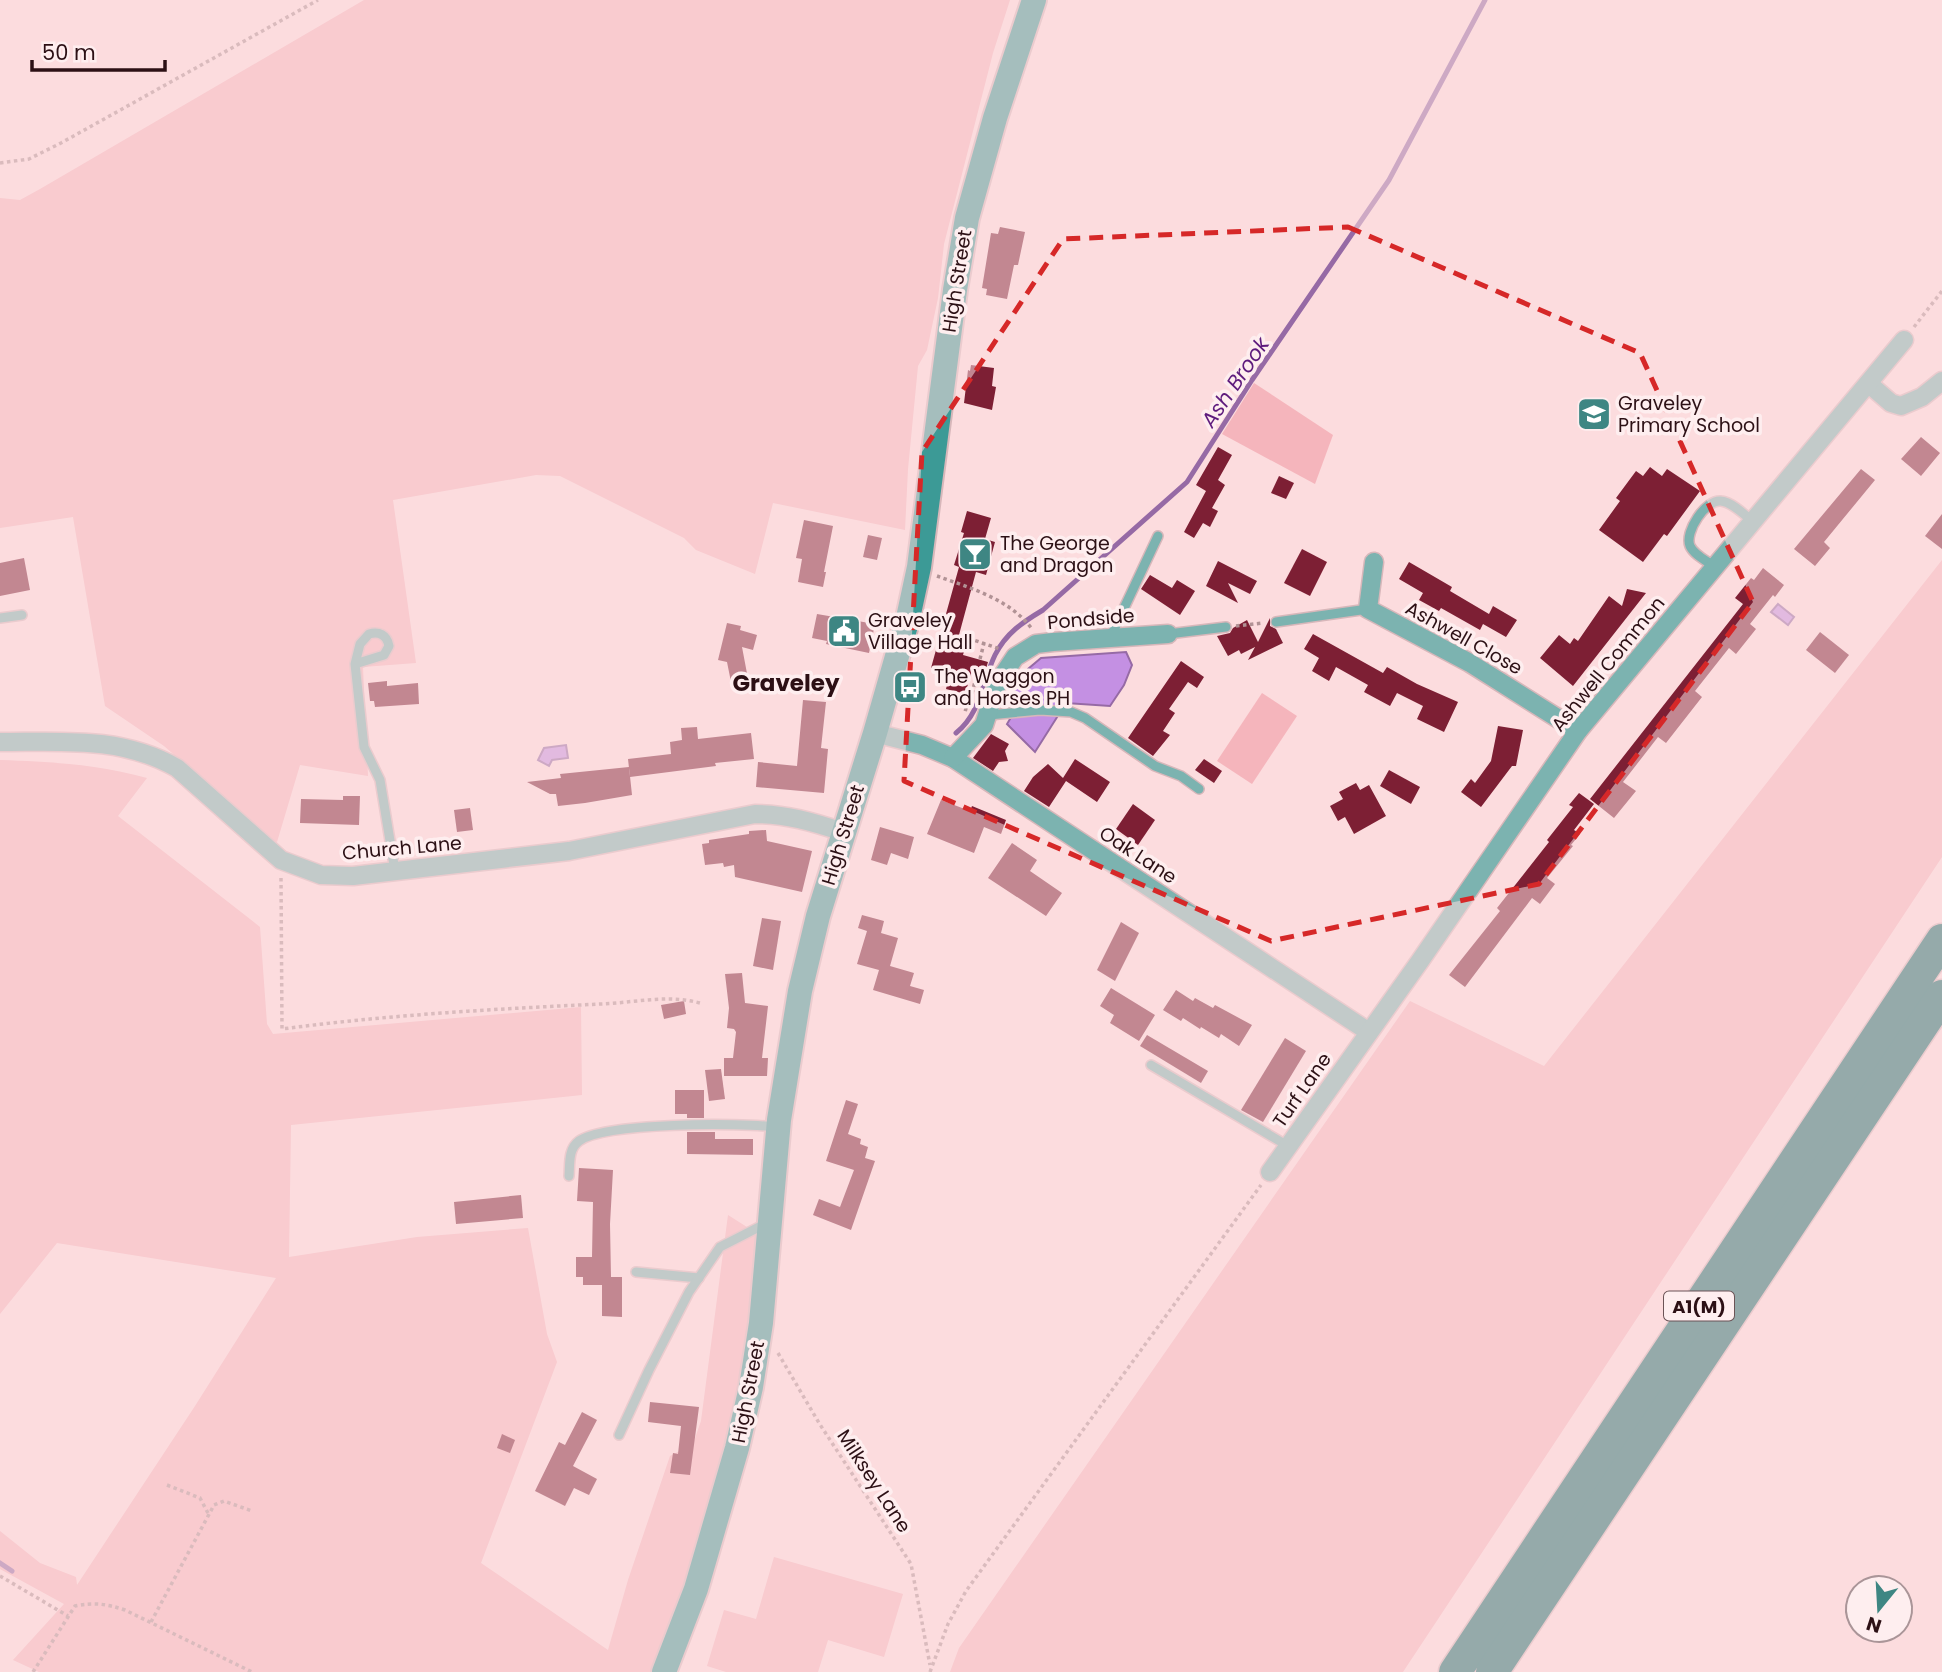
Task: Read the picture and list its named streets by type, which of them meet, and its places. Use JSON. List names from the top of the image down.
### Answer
{
  "streets": {
    "highway": ["A1(M)"],
    "main road": ["High Street"],
    "street": [
      "Pondside",
      "Ashwell Close",
      "Ashwell Common",
      "Church Lane",
      "Oak Lane",
      "Turf Lane"
    ],
    "path": ["Milksey Lane"]
  },
  "crossings": [
    ["High Street", "Church Lane"],
    ["High Street", "Oak Lane"],
    ["High Street", "Milksey Lane"],
    ["Pondside", "Oak Lane"],
    ["Ashwell Close", "Ashwell Common"],
    ["Ashwell Common", "Oak Lane"],
    ["Ashwell Common", "Turf Lane"],
    ["Oak Lane", "Turf Lane"]
  ],
  "districts": ["Graveley"],
  "water": ["Ash Brook"],
  "places": {
    "school or university": ["Graveley Primary School"],
    "bar": ["The George and Dragon"],
    "public building": ["Graveley Village Hall"],
    "bus stop": ["The Waggon and Horses PH"]
  },
  "scale_bar": "50 m",
  "north": "bottom"
}
